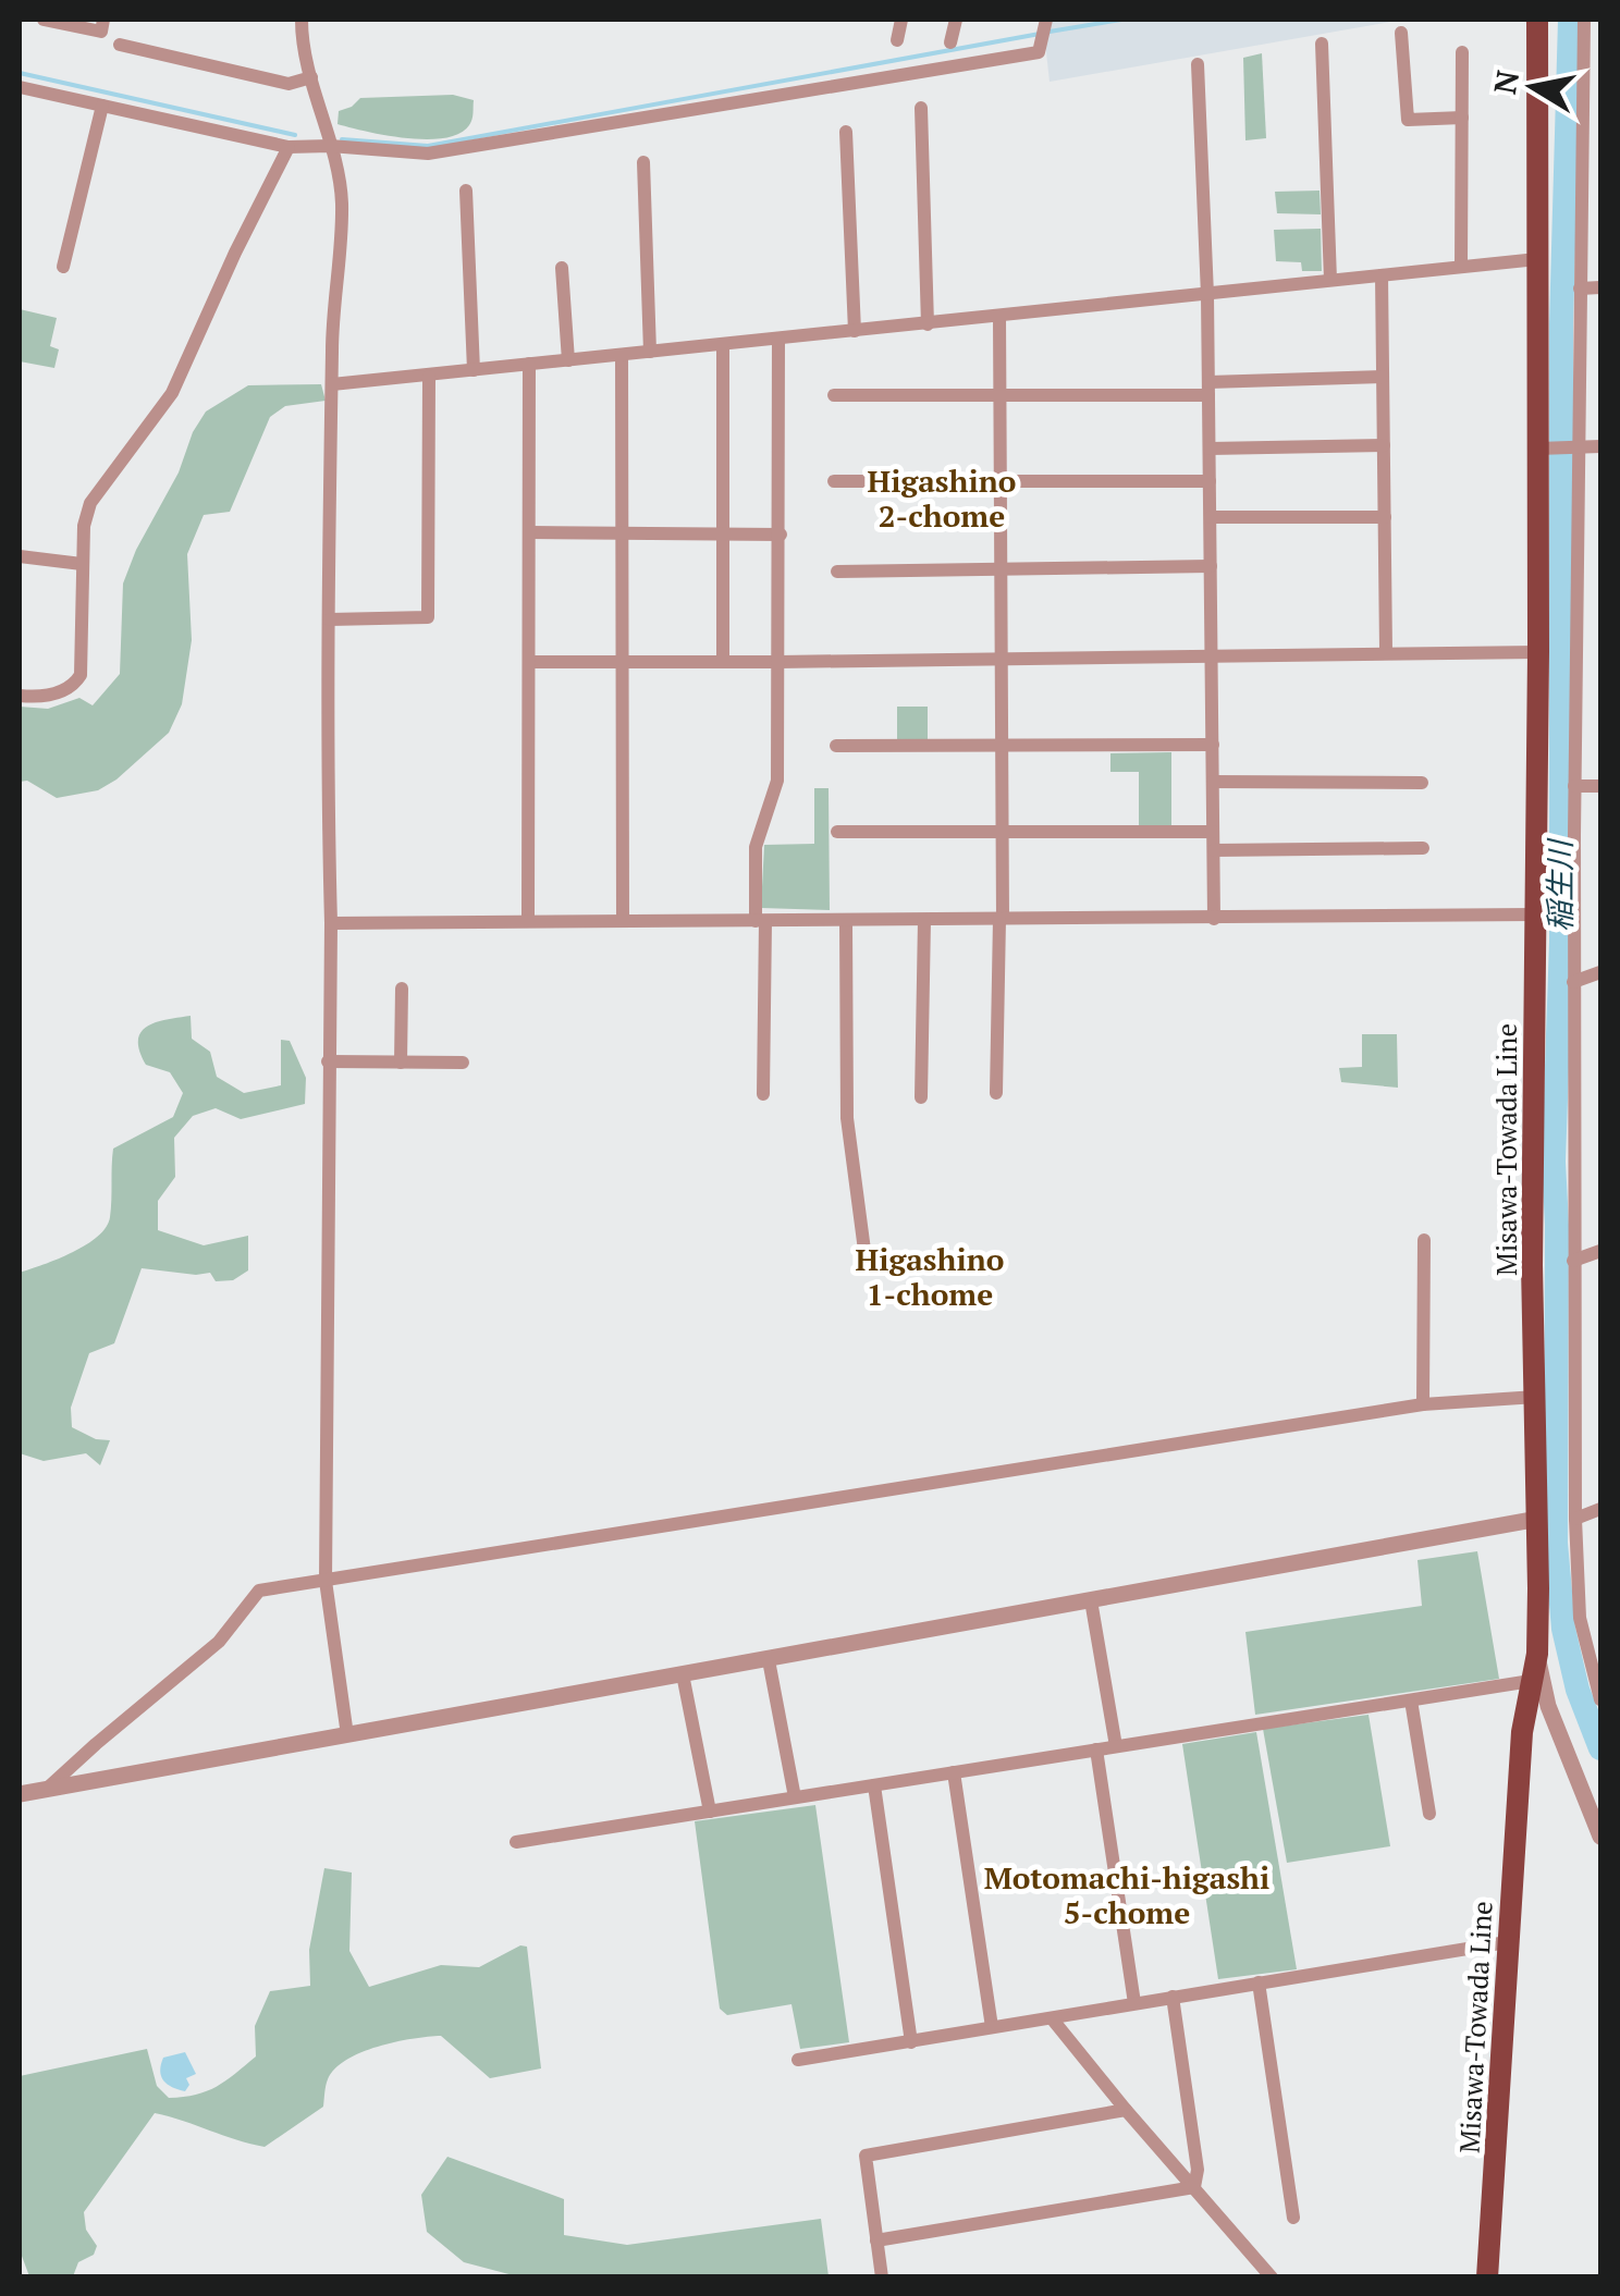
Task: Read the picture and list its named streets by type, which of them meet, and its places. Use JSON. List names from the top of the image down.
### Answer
{
  "streets": {
    "main road": ["Misawa-Towada Line"]
  },
  "districts": ["Higashino 2-chome", "Higashino 1-chome", "Motomachi-higashi 5-chome"],
  "water": ["稲生川"],
  "north": "left"
}
